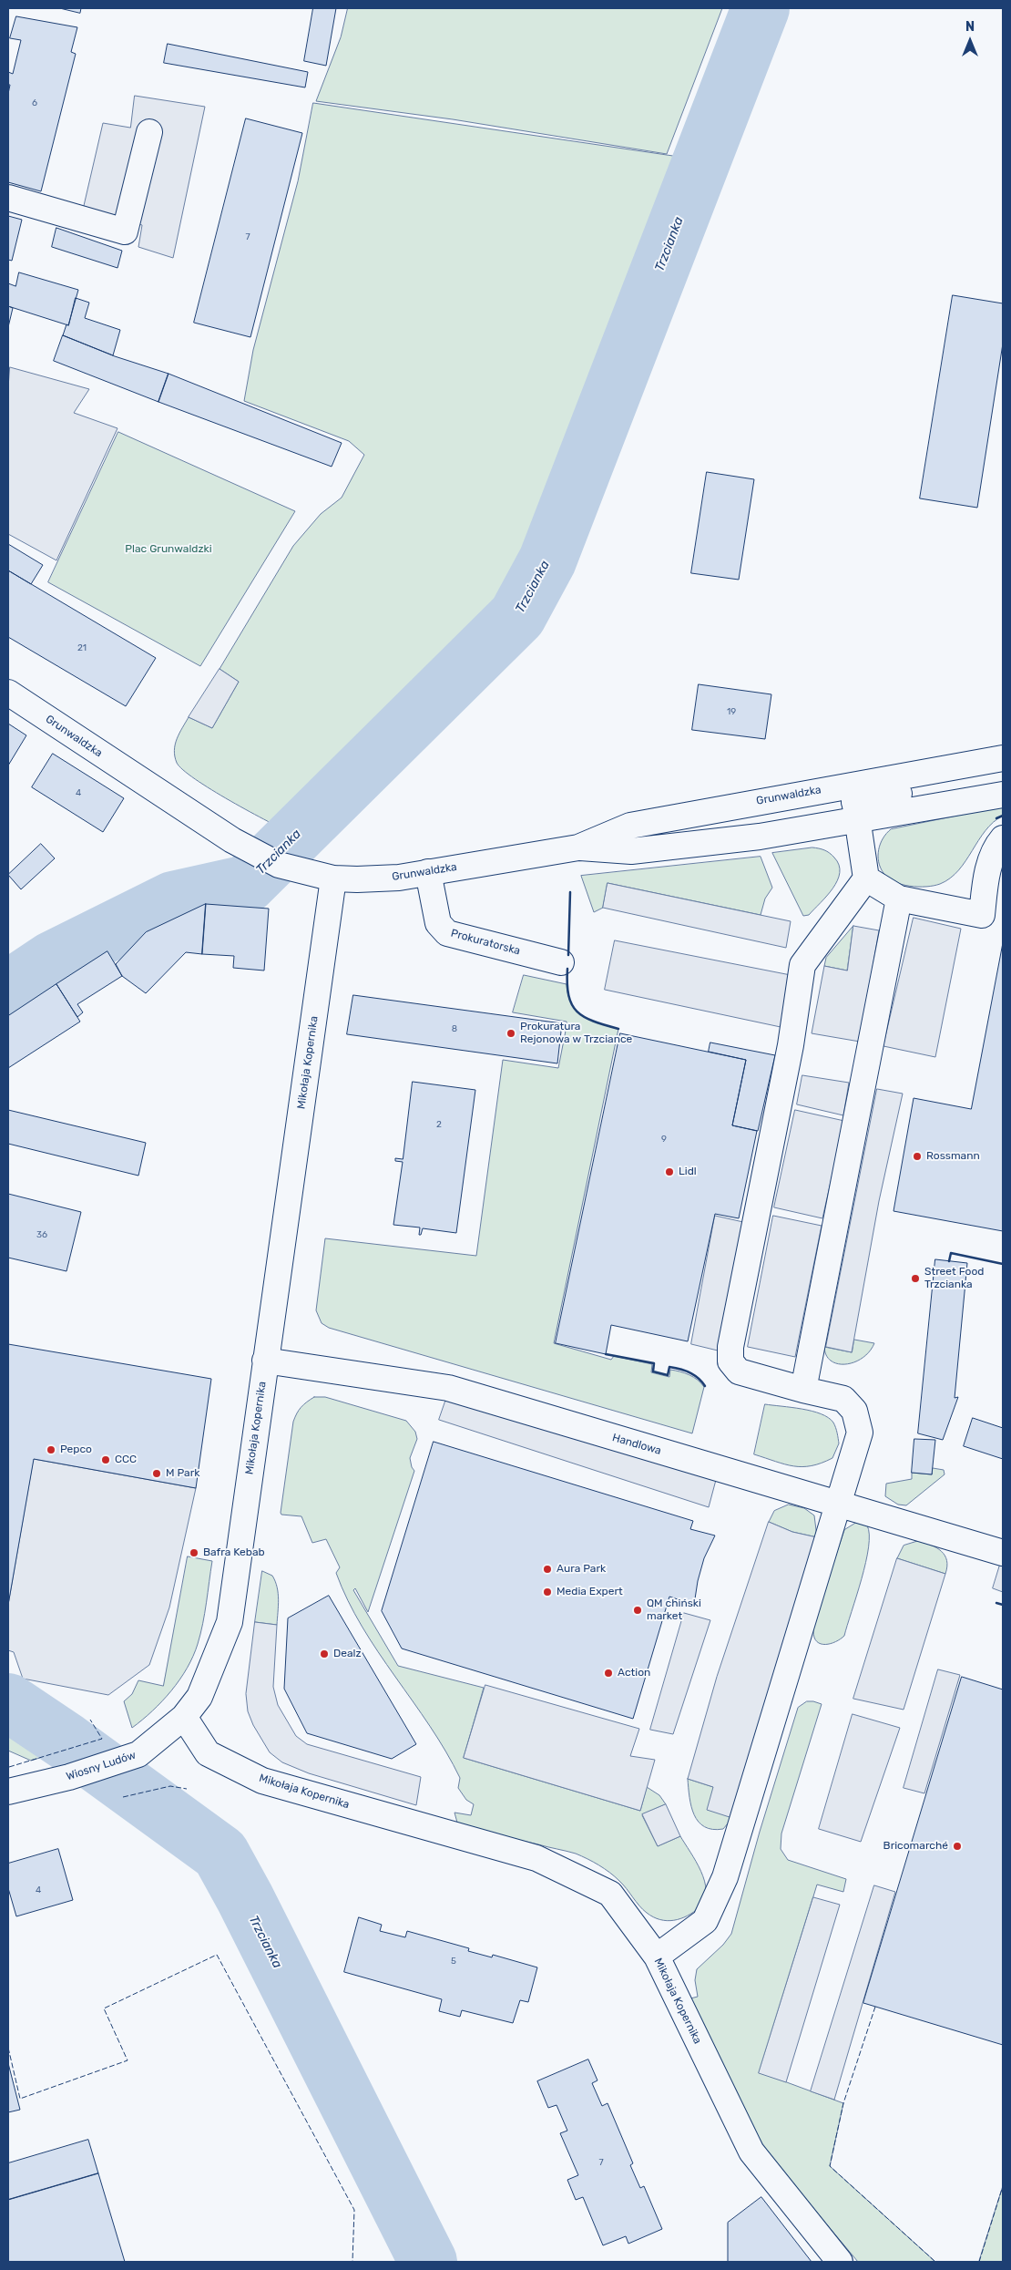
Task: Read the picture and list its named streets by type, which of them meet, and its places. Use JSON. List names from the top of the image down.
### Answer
{
  "streets": {
    "street": [
      "Grunwaldzka",
      "Prokuratorska",
      "Mikołaja Kopernika",
      "Handlowa",
      "Wiosny Ludów"
    ]
  },
  "crossings": [
    ["Grunwaldzka", "Prokuratorska"],
    ["Grunwaldzka", "Mikołaja Kopernika"],
    ["Mikołaja Kopernika", "Handlowa"],
    ["Mikołaja Kopernika", "Wiosny Ludów"]
  ],
  "water": ["Trzcianka"],
  "parks": ["Plac Grunwaldzki"],
  "places": [
    "Prokuratura Rejonowa w Trzciance",
    "Rossmann",
    "Lidl",
    "Street Food Trzcianka",
    "Pepco",
    "CCC",
    "M Park",
    "Bafra Kebab",
    "Aura Park",
    "Media Expert",
    "QM chiński market",
    "Dealz",
    "Action",
    "Bricomarché"
  ],
  "house_numbers": [
    "6",
    "7",
    "21",
    "19",
    "4",
    "8",
    "2",
    "9",
    "36",
    "4",
    "5",
    "7"
  ],
  "north": "top"
}
